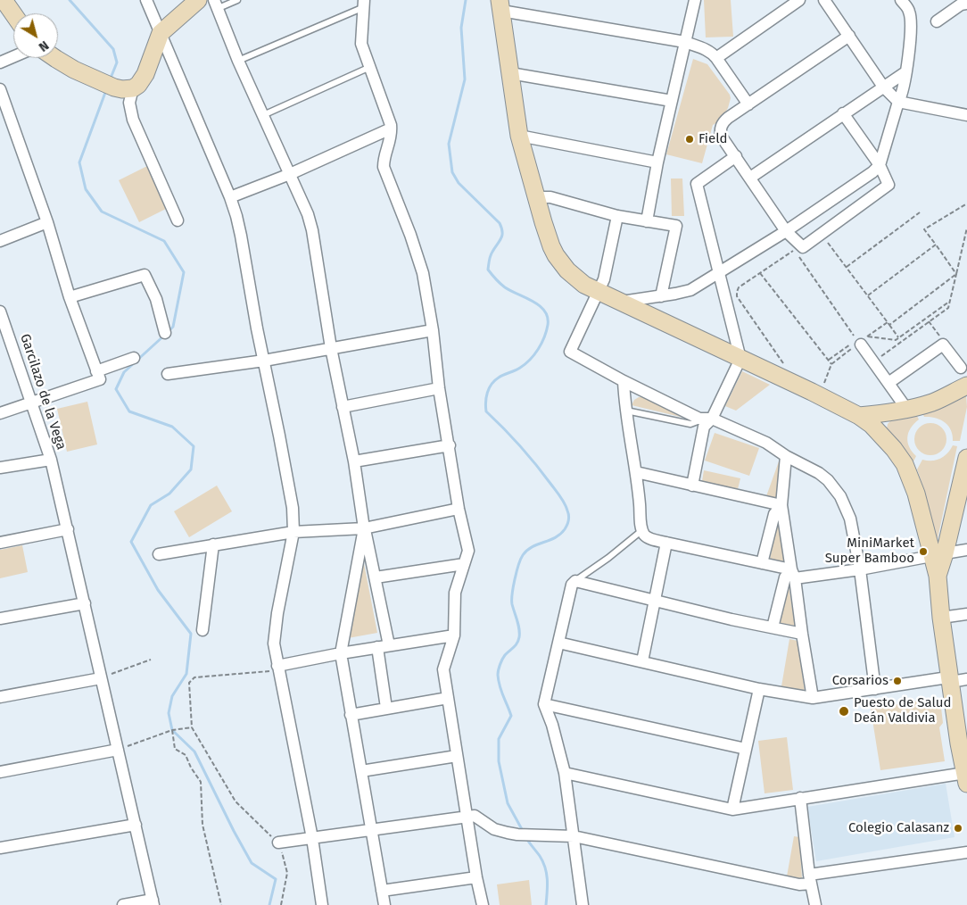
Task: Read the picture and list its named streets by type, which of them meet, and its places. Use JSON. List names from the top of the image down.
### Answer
{
  "streets": {
    "street": ["Garcilazo de la Vega"]
  },
  "places": [
    "Field",
    "MiniMarket Super Bamboo",
    "Corsarios",
    "Puesto de Salud Deán Valdivia",
    "Colegio Calasanz"
  ],
  "north": "bottom right"
}
